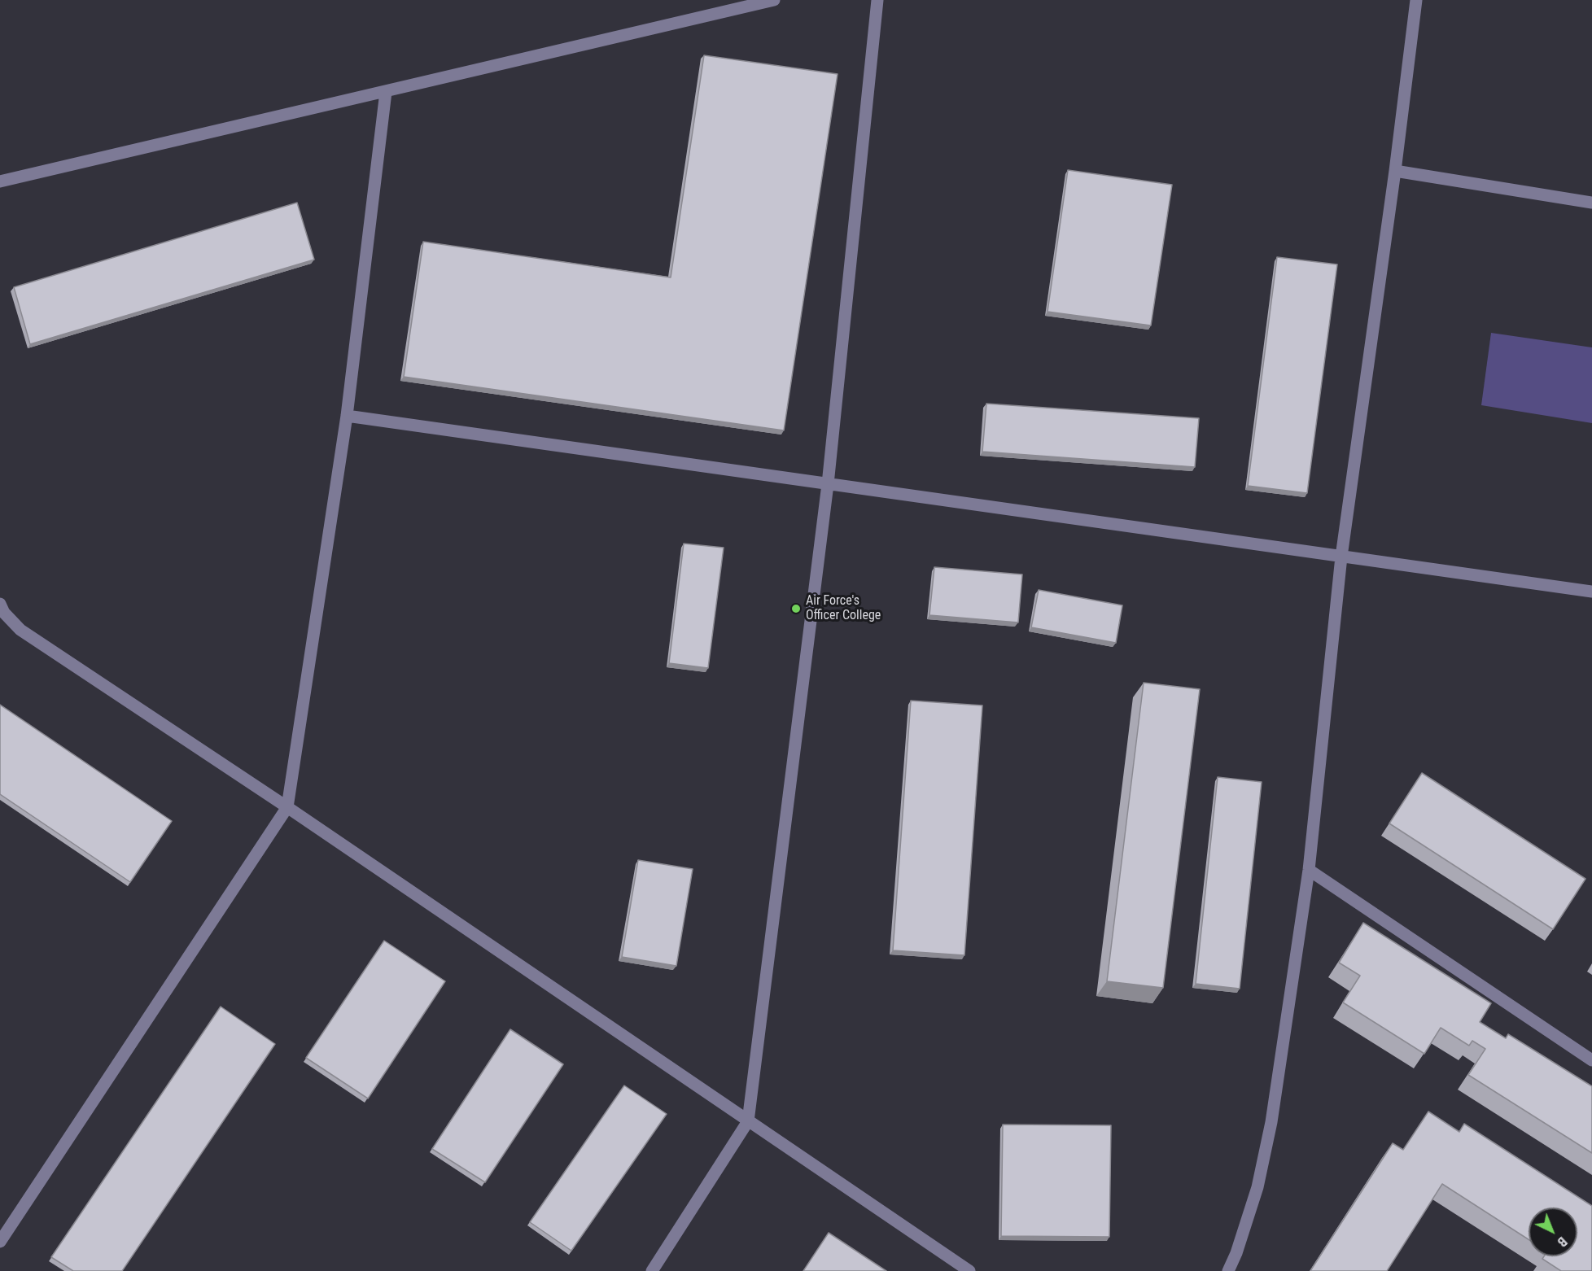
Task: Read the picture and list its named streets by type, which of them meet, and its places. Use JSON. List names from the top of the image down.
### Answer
{
  "places": ["Air Force's Officer College"],
  "north": "bottom right"
}
